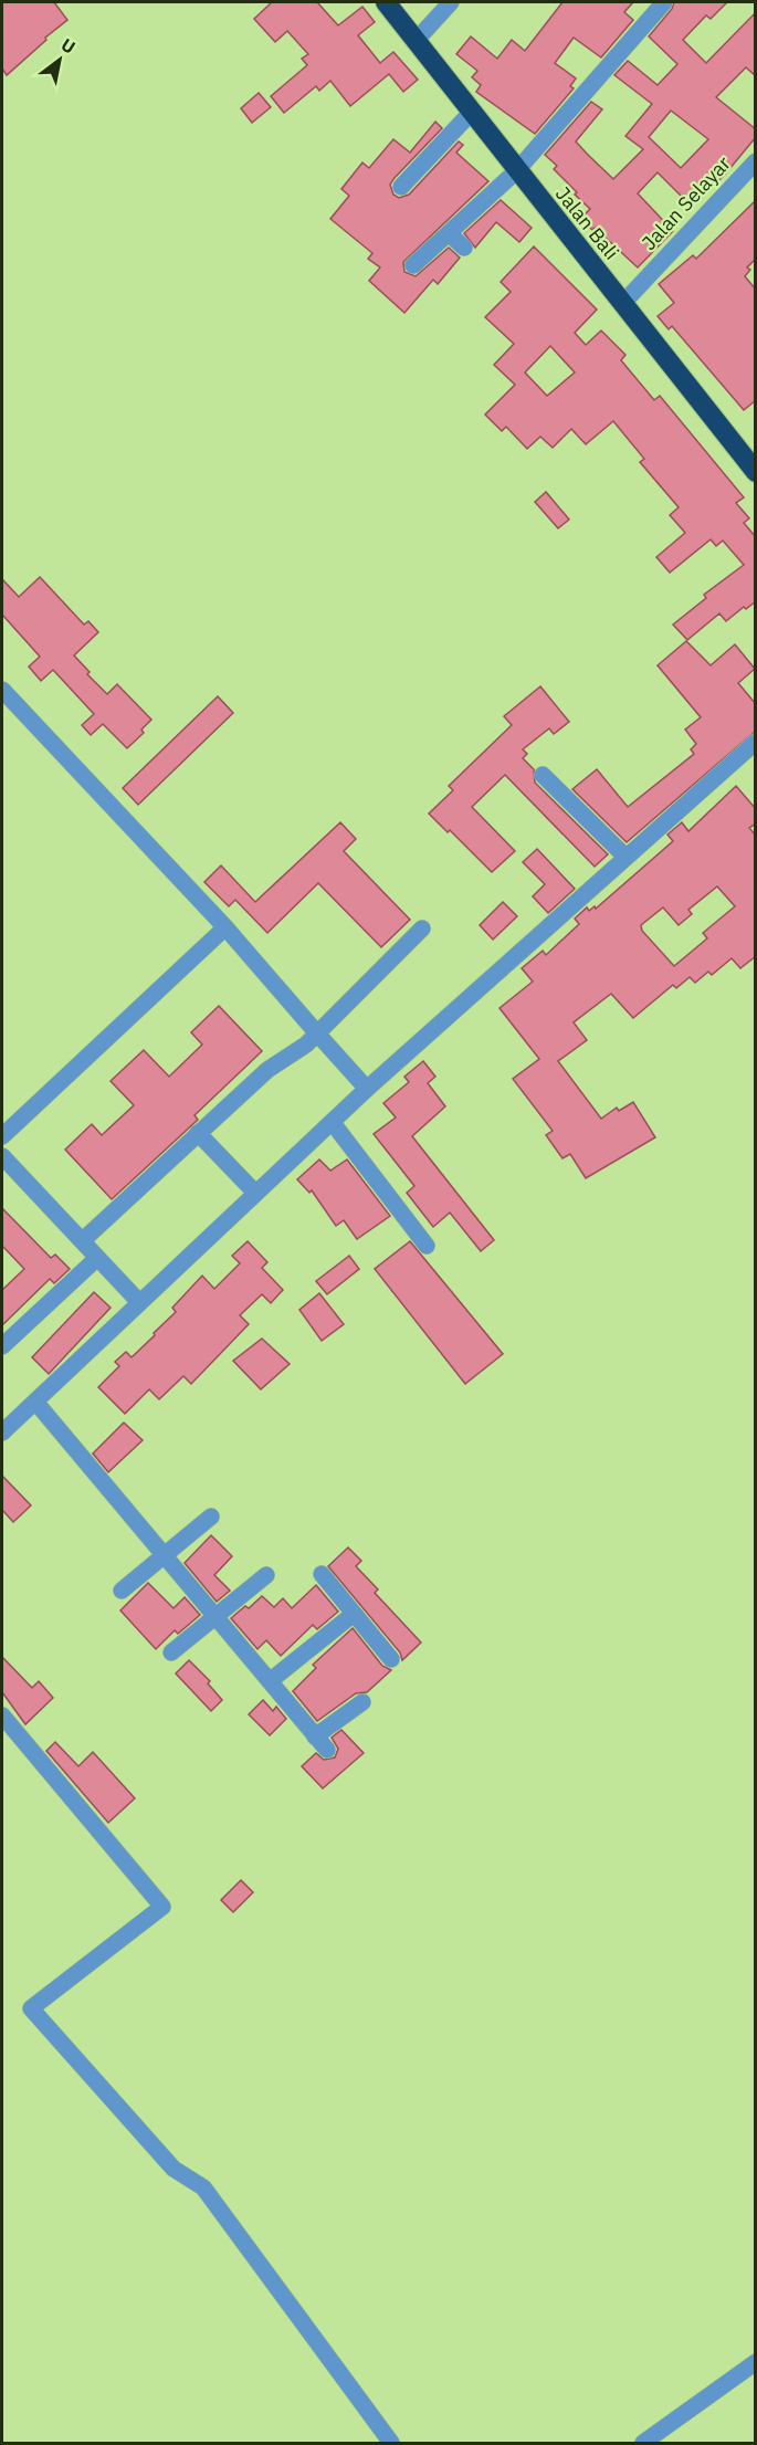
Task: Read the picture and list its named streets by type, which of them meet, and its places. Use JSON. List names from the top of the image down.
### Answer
{
  "streets": {
    "highway": ["Jalan Bali"],
    "street": ["Jalan Selayar"]
  },
  "crossings": [
    ["Jalan Selayar", "Jalan Bali"]
  ],
  "north": "top right"
}
